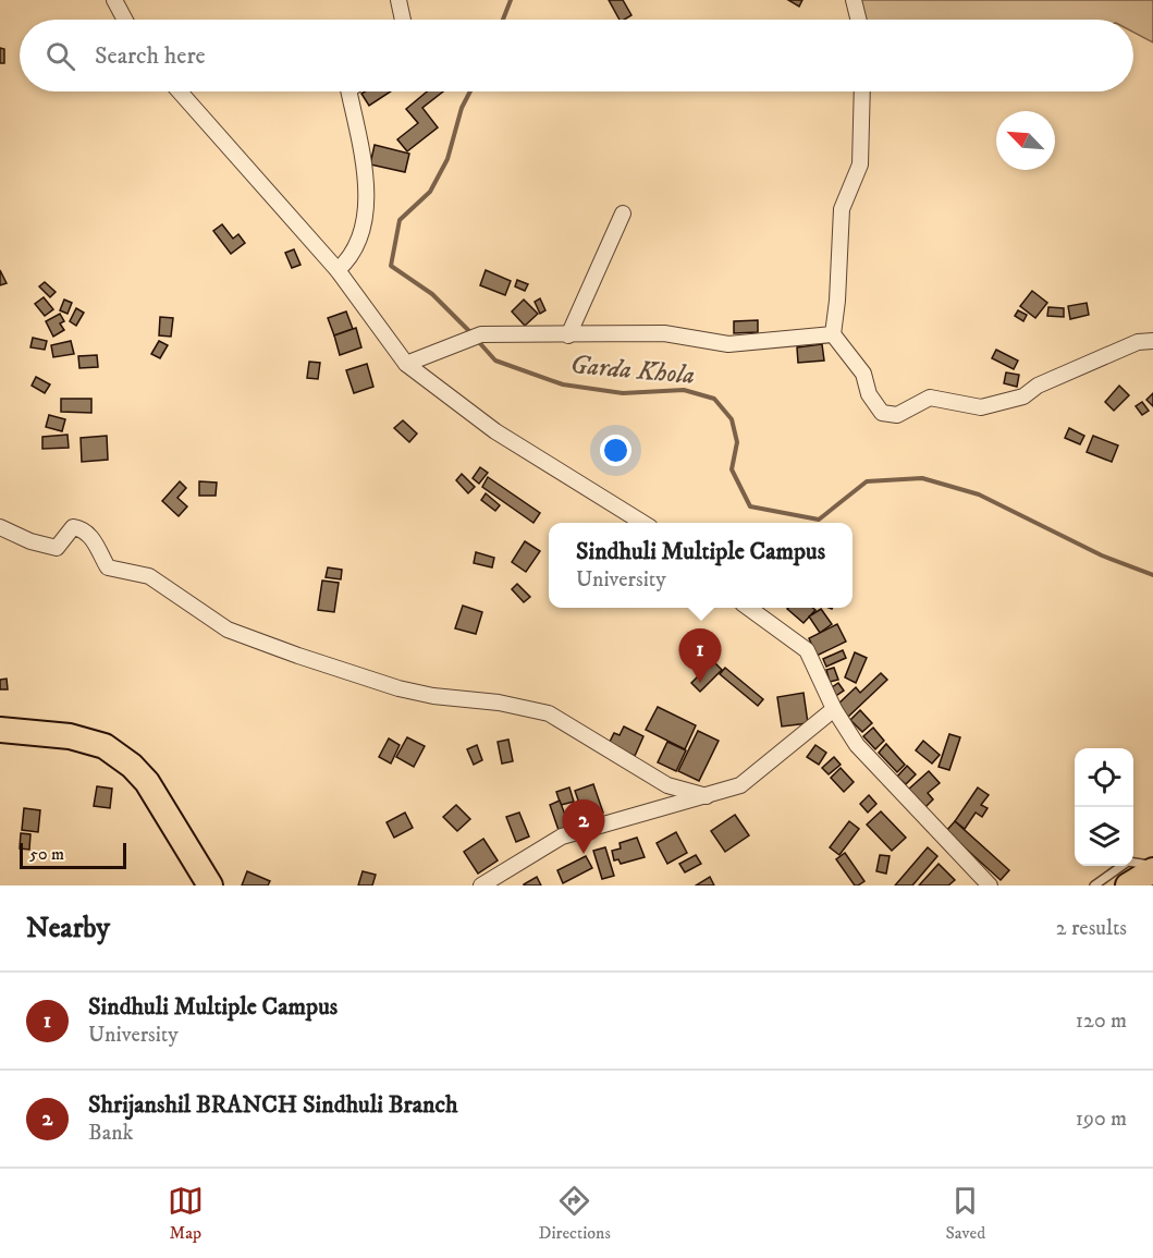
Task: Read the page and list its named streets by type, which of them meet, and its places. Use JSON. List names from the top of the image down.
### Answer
{
  "water": ["Garda Khola"],
  "scale_bar": "50 m",
  "north": "top left",
  "page": {
    "search": "Search here",
    "popup": ["Sindhuli Multiple Campus", "University"],
    "pins": ["1", "2"],
    "scale": "50 m",
    "heading": ["Nearby", "2 results"],
    "list": [
      {
        "mark": "1",
        "name": "Sindhuli Multiple Campus",
        "note": "University",
        "value": "120 m"
      },
      {
        "mark": "2",
        "name": "Shrijanshil BRANCH Sindhuli Branch",
        "note": "Bank",
        "value": "190 m"
      }
    ],
    "nav": ["Map", "Directions", "Saved"]
  }
}
